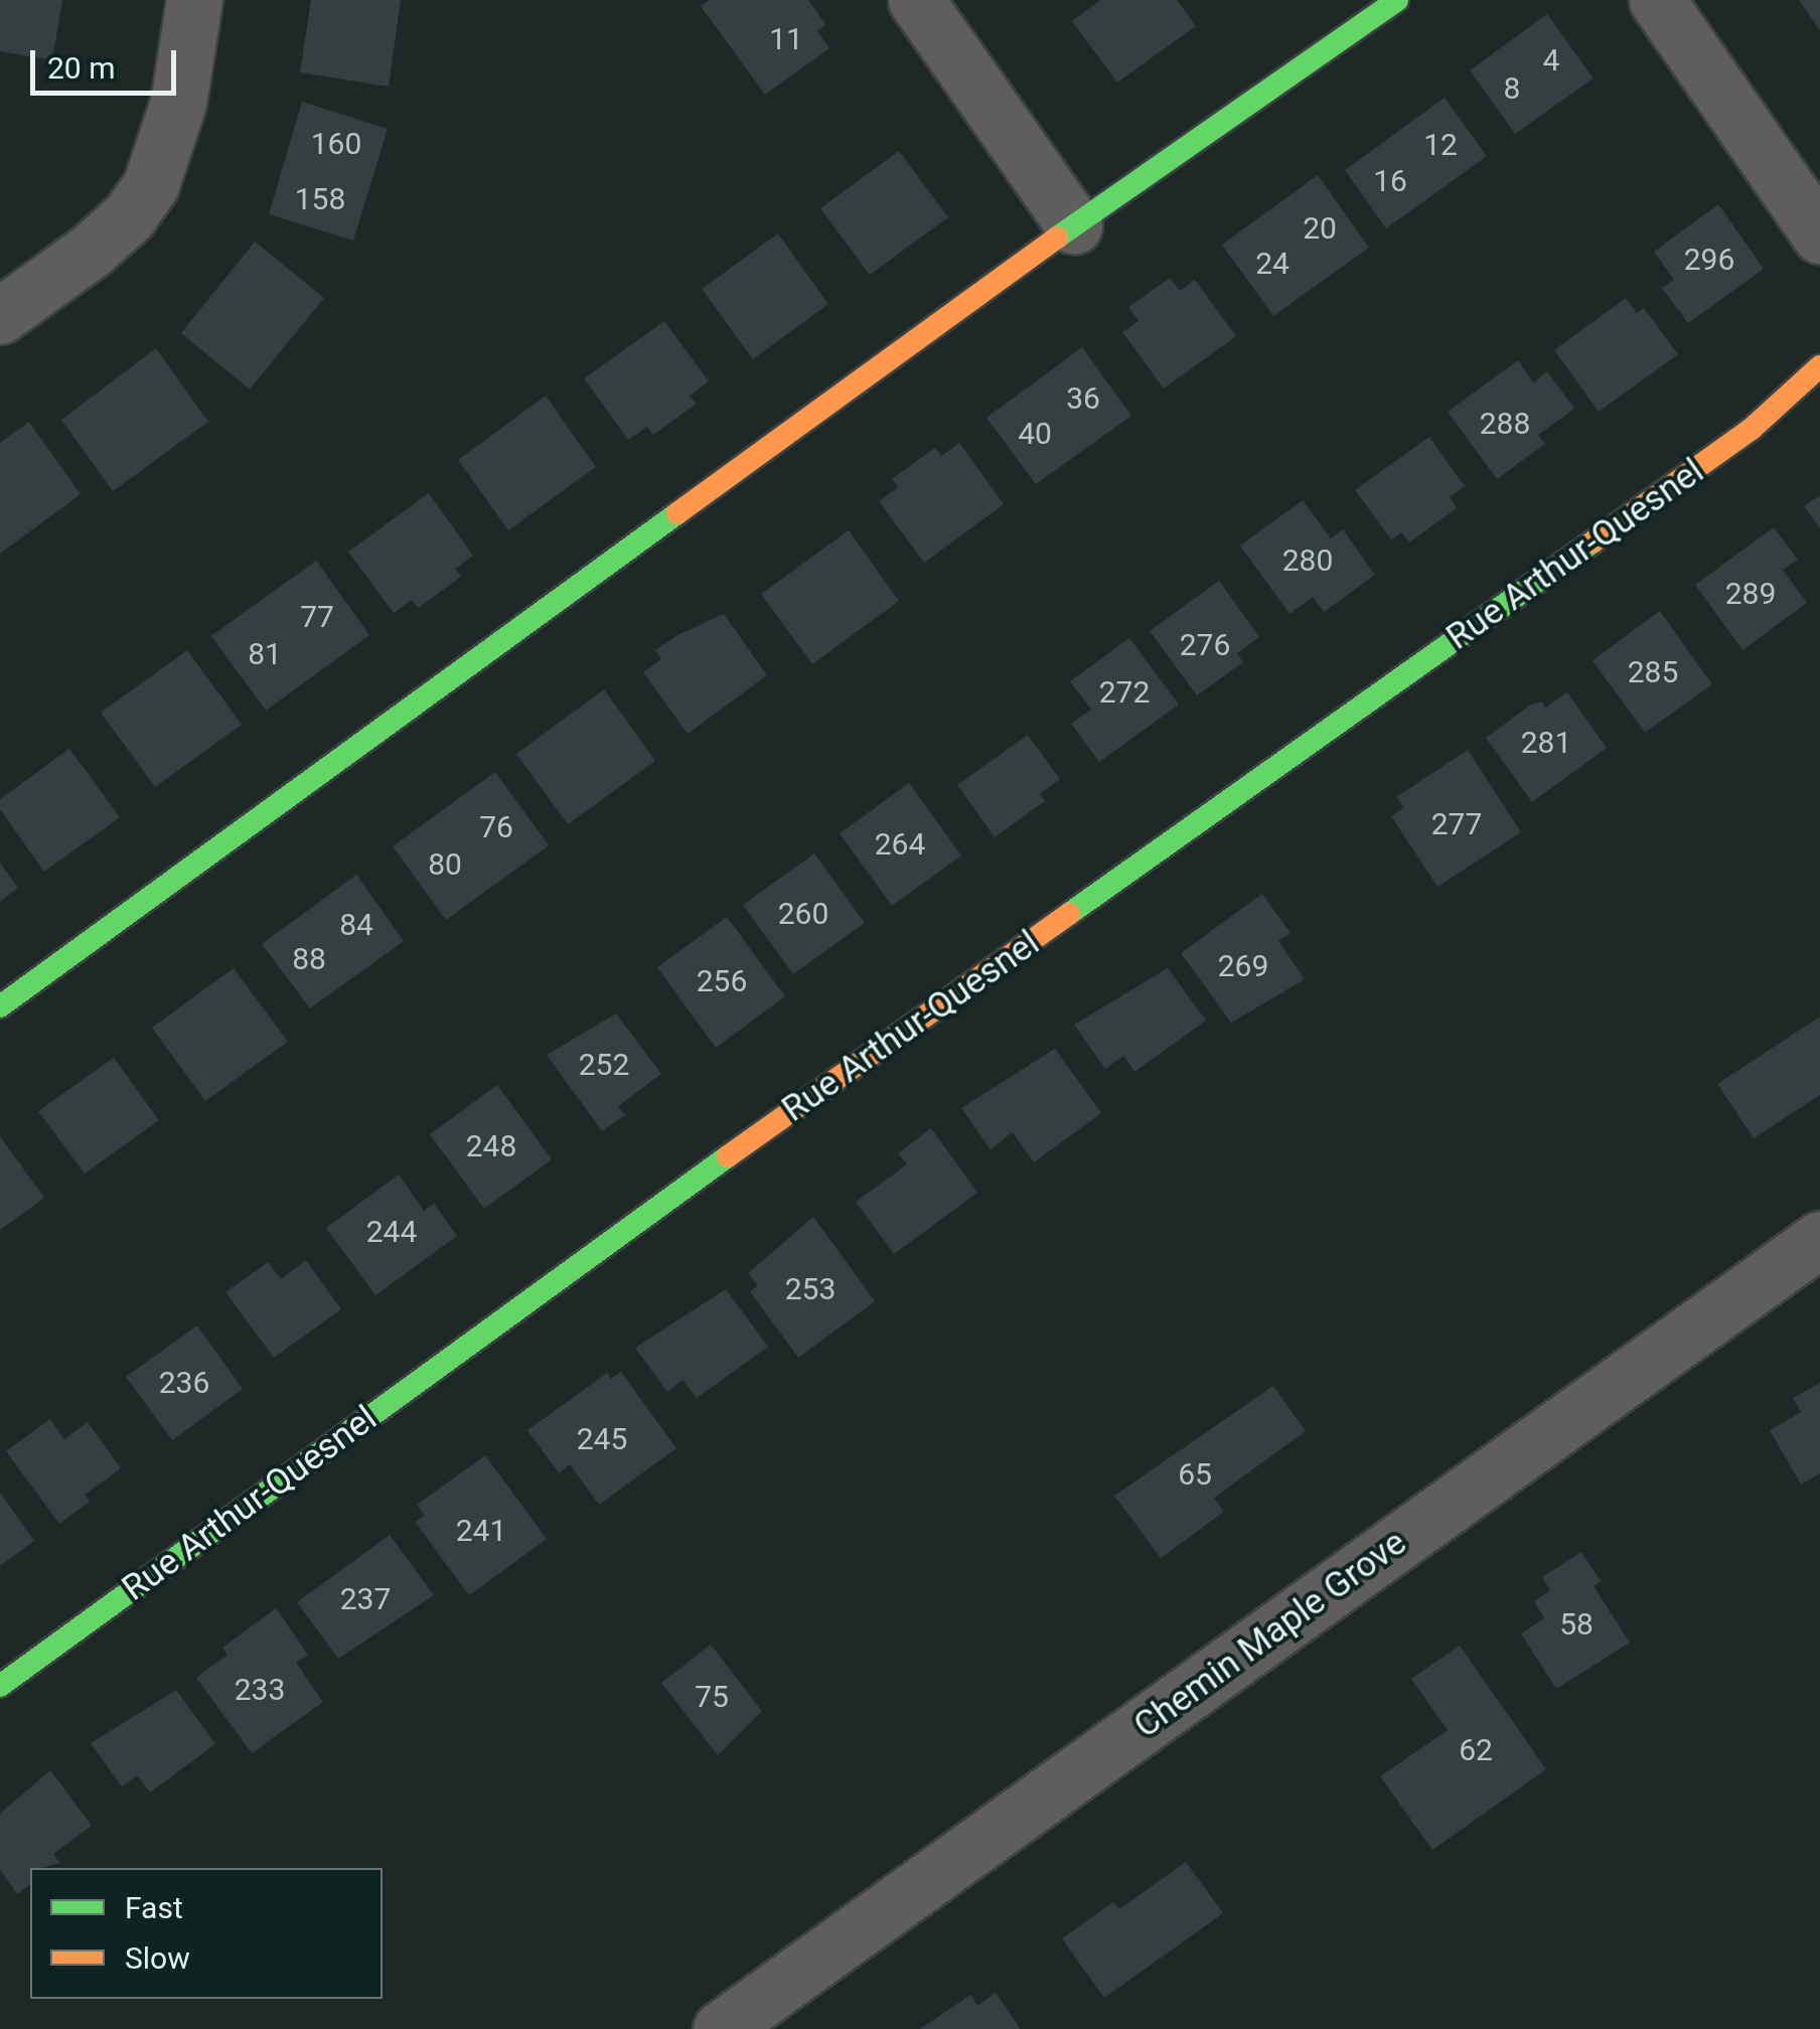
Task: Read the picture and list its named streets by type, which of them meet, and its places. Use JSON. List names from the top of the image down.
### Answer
{
  "streets": {
    "street": ["Rue Arthur-Quesnel", "Chemin Maple Grove"]
  },
  "house_numbers": [
    "11",
    "4",
    "8",
    "160",
    "12",
    "16",
    "158",
    "20",
    "296",
    "24",
    "36",
    "288",
    "40",
    "280",
    "289",
    "77",
    "276",
    "81",
    "285",
    "272",
    "281",
    "277",
    "76",
    "264",
    "80",
    "260",
    "84",
    "88",
    "269",
    "256",
    "252",
    "248",
    "244",
    "253",
    "236",
    "245",
    "65",
    "241",
    "237",
    "58",
    "233",
    "75",
    "62"
  ],
  "legend": ["Fast", "Slow"],
  "scale_bar": "20 m"
}
